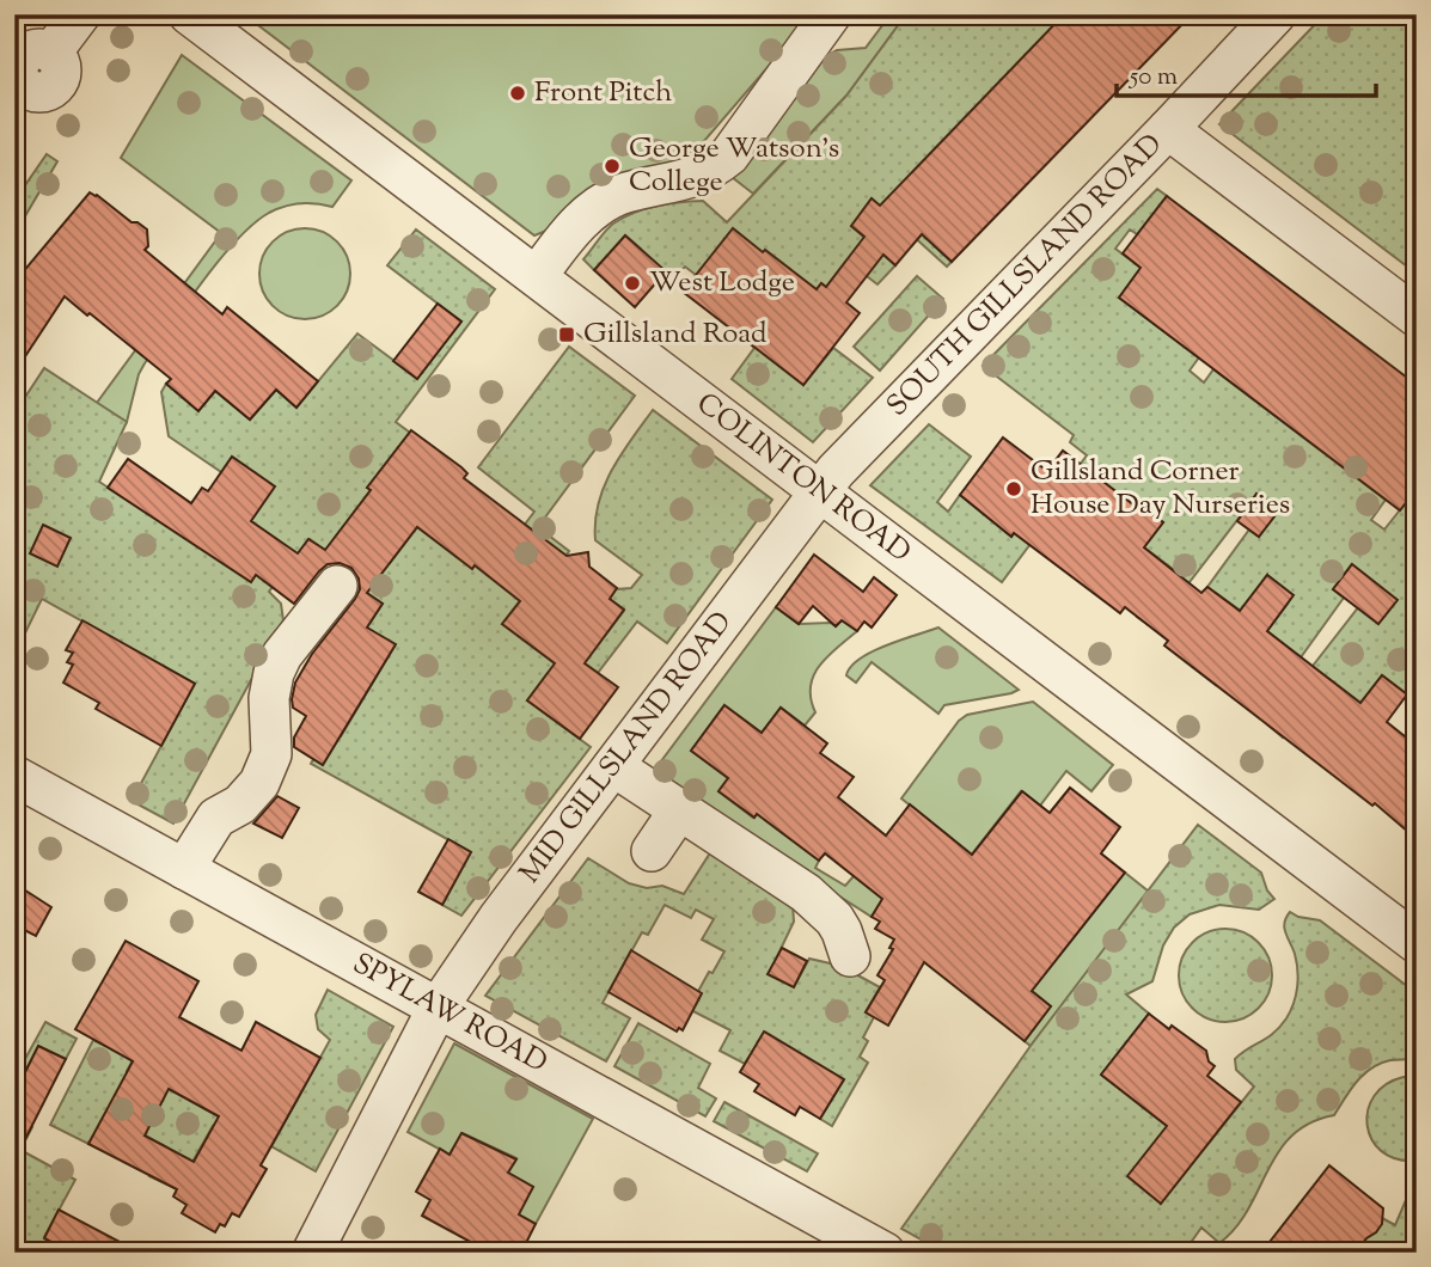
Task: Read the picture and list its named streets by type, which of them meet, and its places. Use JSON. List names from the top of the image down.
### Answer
{
  "streets": {
    "street": [
      "SOUTH GILLSLAND ROAD",
      "COLINTON ROAD",
      "MID GILLSLAND ROAD",
      "SPYLAW ROAD"
    ]
  },
  "crossings": [
    ["SOUTH GILLSLAND ROAD", "COLINTON ROAD"],
    ["SOUTH GILLSLAND ROAD", "MID GILLSLAND ROAD"],
    ["COLINTON ROAD", "MID GILLSLAND ROAD"],
    ["MID GILLSLAND ROAD", "SPYLAW ROAD"]
  ],
  "places": {
    "other": [
      "Front Pitch",
      "George Watson's College",
      "West Lodge",
      "Gillsland Corner House Day Nurseries"
    ],
    "transit": ["Gillsland Road"]
  },
  "scale_bar": "50 m"
}
